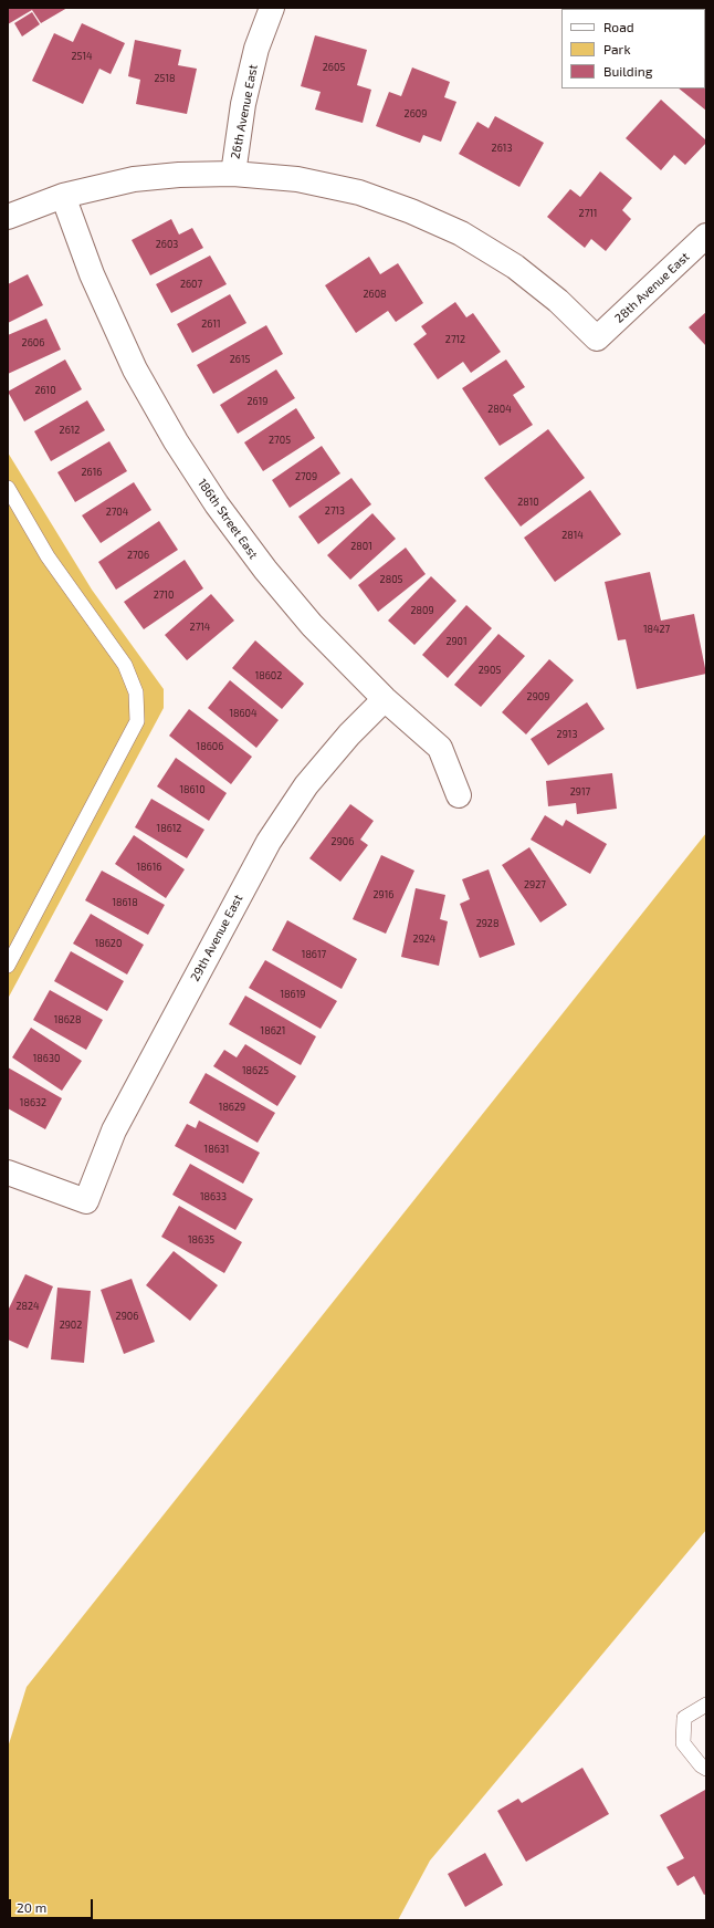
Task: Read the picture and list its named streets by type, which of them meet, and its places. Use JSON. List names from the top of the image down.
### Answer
{
  "streets": {
    "street": [
      "26th Avenue East",
      "28th Avenue East",
      "186th Street East",
      "29th Avenue East"
    ]
  },
  "crossings": [
    ["26th Avenue East", "28th Avenue East"],
    ["26th Avenue East", "186th Street East"],
    ["186th Street East", "29th Avenue East"]
  ],
  "house_numbers": [
    "2514",
    "2605",
    "2518",
    "2609",
    "2613",
    "2711",
    "2603",
    "2607",
    "2608",
    "2611",
    "2712",
    "2606",
    "2615",
    "2610",
    "2619",
    "2804",
    "2612",
    "2705",
    "2616",
    "2709",
    "2810",
    "2713",
    "2704",
    "2814",
    "2801",
    "2706",
    "2805",
    "2710",
    "2809",
    "2714",
    "18427",
    "2901",
    "2905",
    "18602",
    "2909",
    "18604",
    "2913",
    "18606",
    "18610",
    "2917",
    "18612",
    "2906",
    "18616",
    "2927",
    "2916",
    "18618",
    "2928",
    "2924",
    "18620",
    "18617",
    "18619",
    "18628",
    "18621",
    "18630",
    "18625",
    "18632",
    "18629",
    "18631",
    "18633",
    "18635",
    "2824",
    "2906",
    "2902"
  ],
  "legend": ["Road", "Park", "Building"],
  "scale_bar": "20 m"
}
